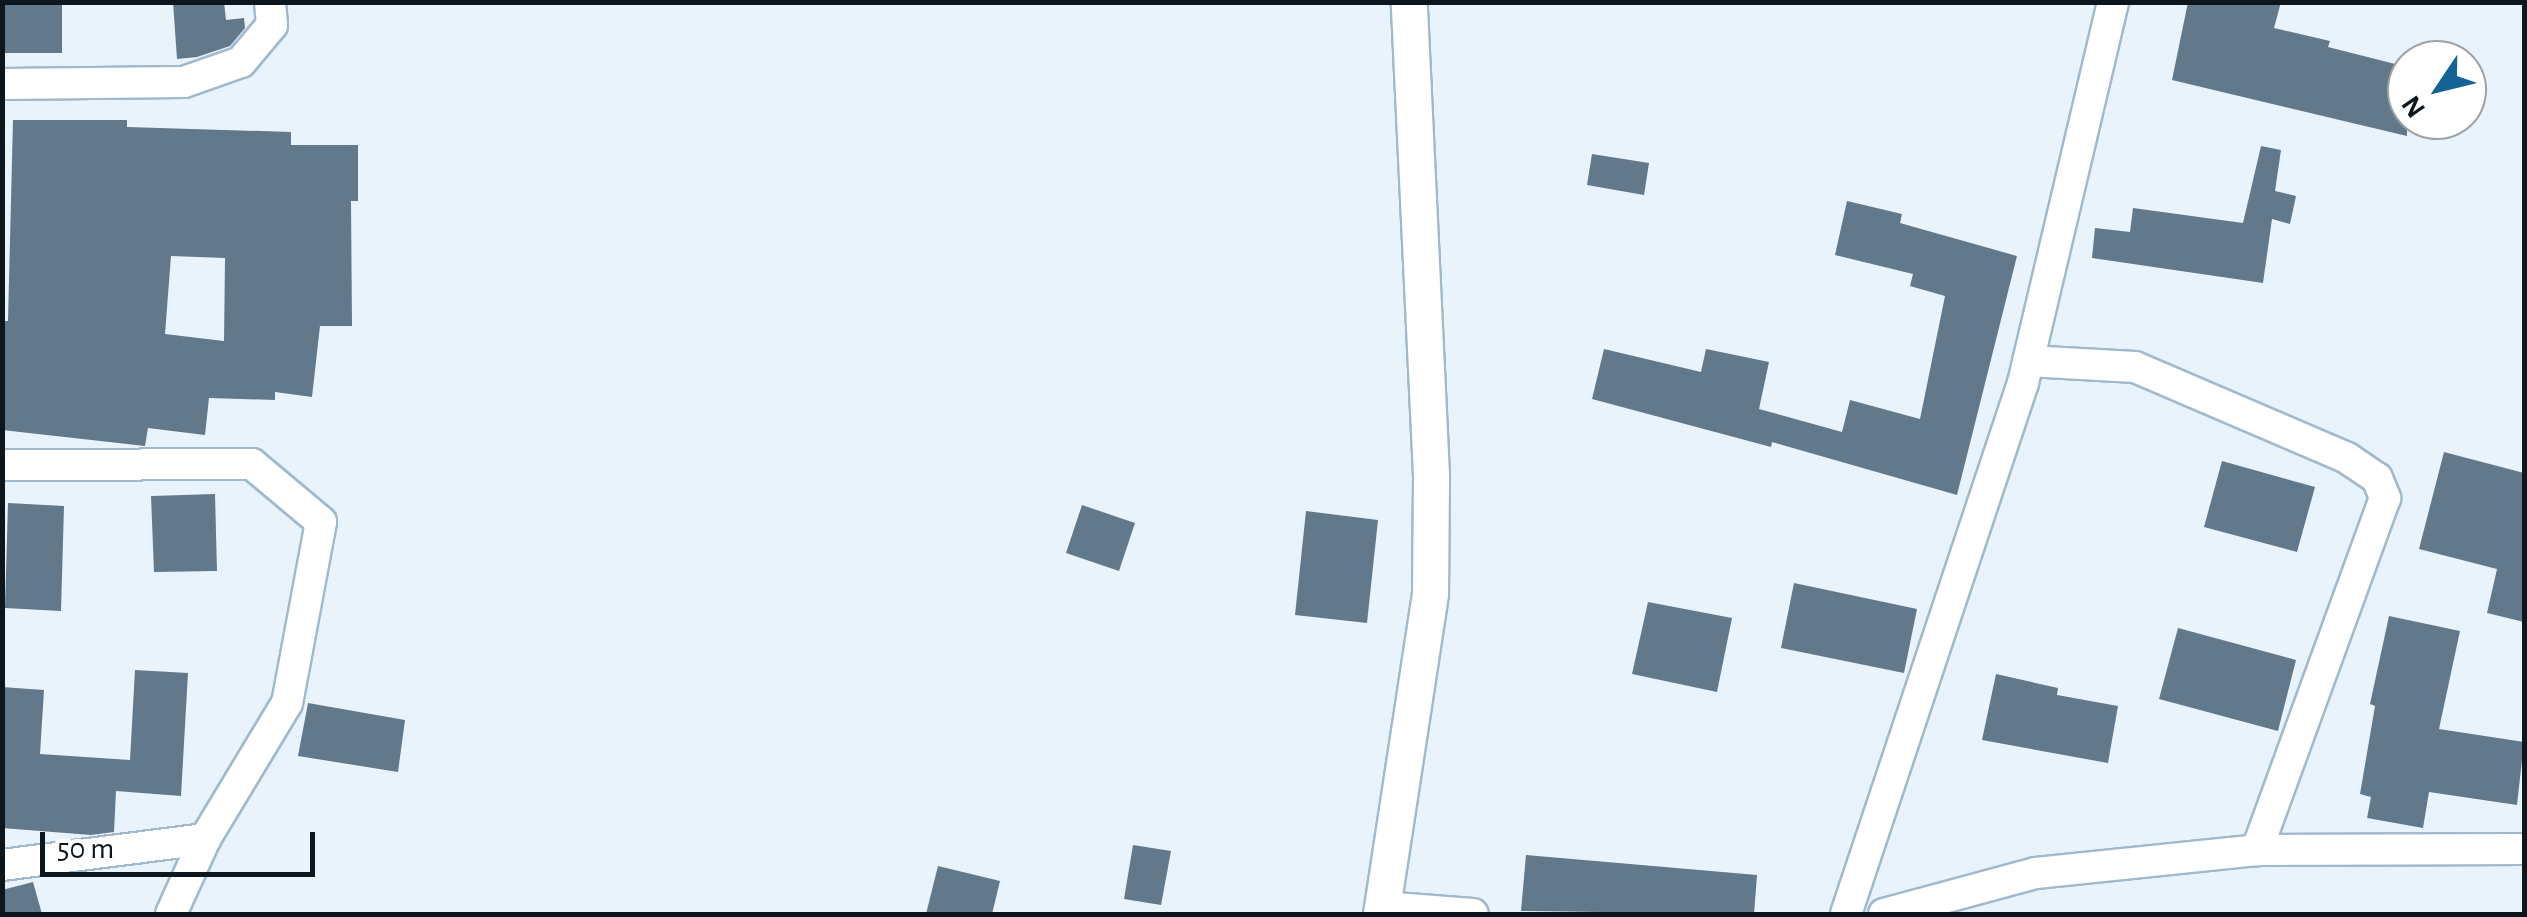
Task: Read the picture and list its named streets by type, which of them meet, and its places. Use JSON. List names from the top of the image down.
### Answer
{
  "scale_bar": "50 m",
  "north": "bottom left"
}
